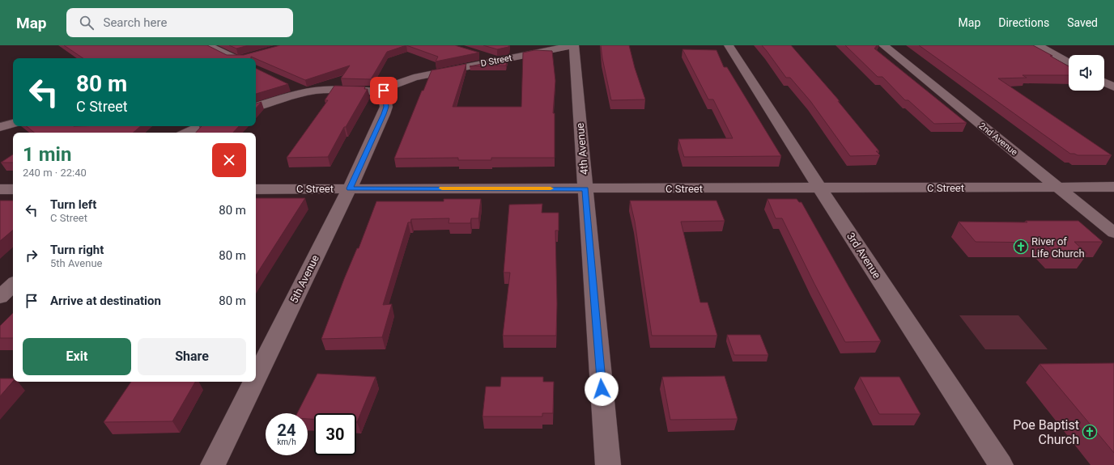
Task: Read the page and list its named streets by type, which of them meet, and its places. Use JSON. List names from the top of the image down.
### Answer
{
  "streets": {
    "street": [
      "D Street",
      "2nd Avenue",
      "4th Avenue",
      "C Street",
      "3rd Avenue",
      "5th Avenue"
    ]
  },
  "crossings": [
    ["D Street", "4th Avenue"],
    ["D Street", "5th Avenue"],
    ["2nd Avenue", "C Street"],
    ["4th Avenue", "C Street"],
    ["C Street", "3rd Avenue"],
    ["C Street", "5th Avenue"]
  ],
  "places": {
    "church": ["River of Life Church", "Poe Baptist Church"]
  },
  "page": {
    "header": "Map",
    "search": "Search here",
    "nav": ["Map", "Directions", "Saved"],
    "turn": ["80 m", "C Street"],
    "heading": ["1 min", "240 m · 22:40"],
    "list": [
      {
        "name": "Turn left",
        "note": "C Street",
        "value": "80 m"
      },
      {
        "name": "Turn right",
        "note": "5th Avenue",
        "value": "80 m"
      },
      {
        "name": "Arrive at destination",
        "value": "80 m"
      }
    ],
    "buttons": ["Exit", "Share"],
    "speed": "24 km/h",
    "limit": "30"
  }
}
